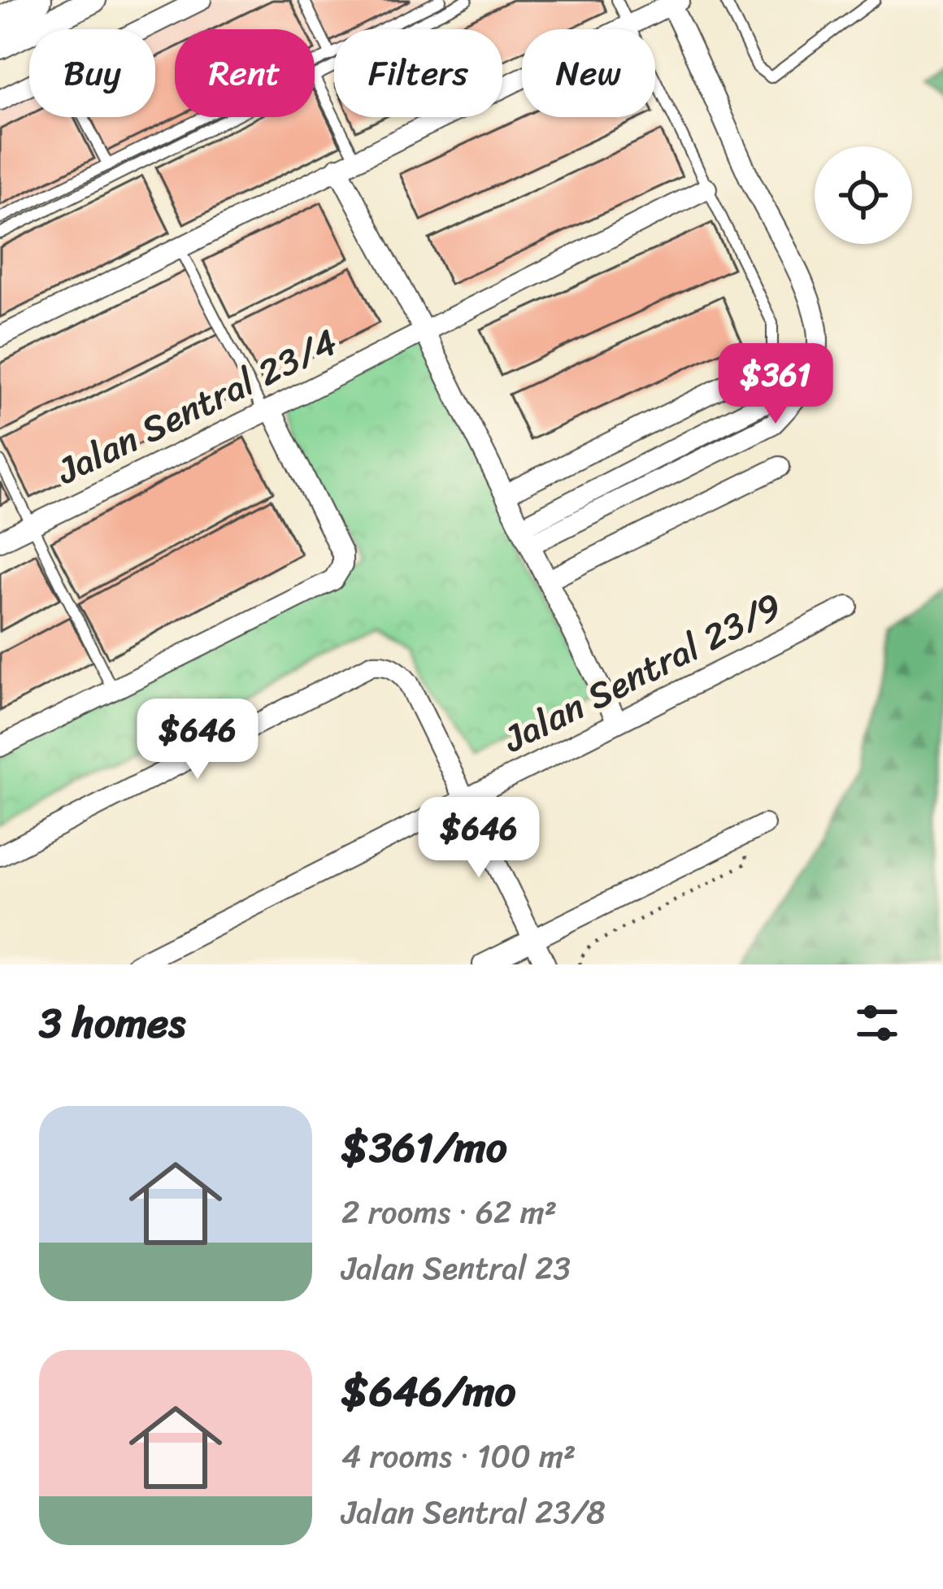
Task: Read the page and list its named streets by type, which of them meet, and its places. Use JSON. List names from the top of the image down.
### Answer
{
  "streets": {
    "street": ["Jalan Sentral 23/4", "Jalan Sentral 23/9"]
  },
  "page": {
    "chip": [
      "Buy",
      "Rent",
      "Filters",
      "New"
    ],
    "price": ["$361", "$646", "$646"],
    "heading": "3 homes",
    "list": [
      {
        "name": "$361/mo",
        "note": "2 rooms · 62 m² · Jalan Sentral 23"
      },
      {
        "name": "$646/mo",
        "note": "4 rooms · 100 m² · Jalan Sentral 23/8"
      }
    ]
  }
}
